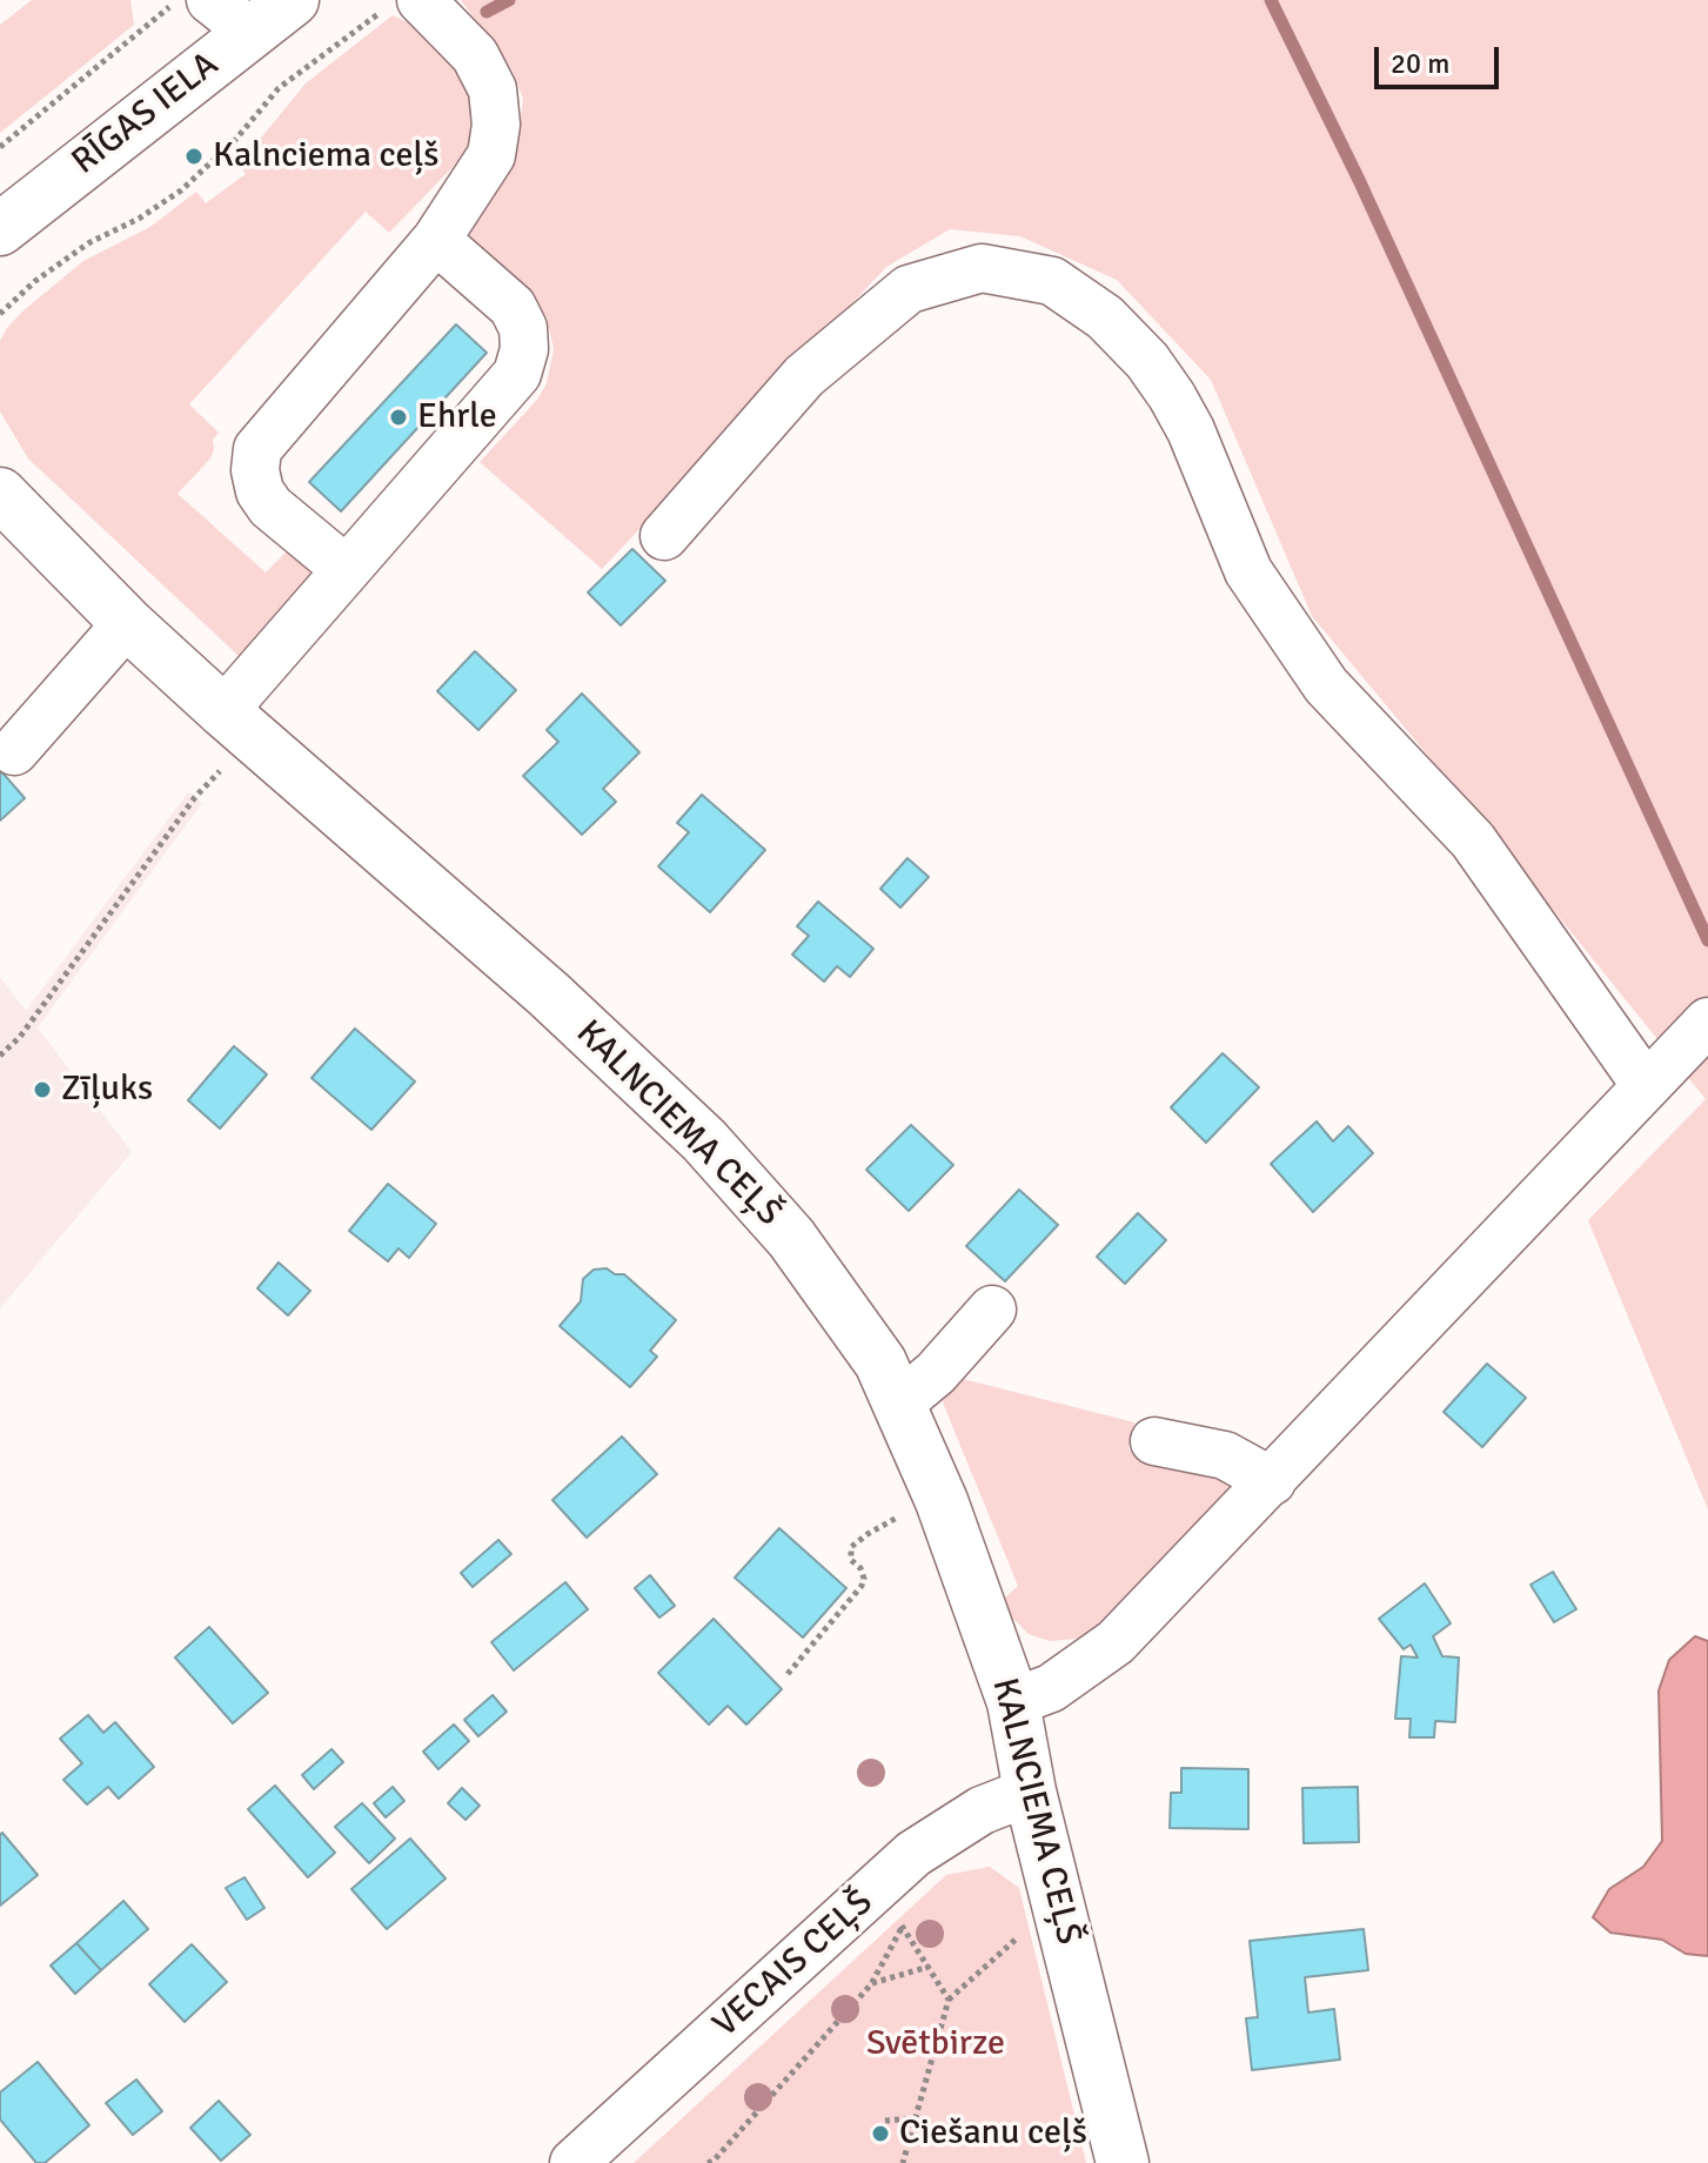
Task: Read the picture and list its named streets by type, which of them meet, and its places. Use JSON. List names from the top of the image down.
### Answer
{
  "streets": {
    "main road": ["RĪGAS IELA", "KALNCIEMA CEĻŠ"],
    "street": ["VECAIS CEĻŠ"]
  },
  "crossings": [
    ["KALNCIEMA CEĻŠ", "VECAIS CEĻŠ"]
  ],
  "parks": ["Svētbirze"],
  "places": [
    "Kalnciema ceļš",
    "Ehrle",
    "Zīļuks",
    "Ciešanu ceļš"
  ],
  "scale_bar": "20 m"
}
